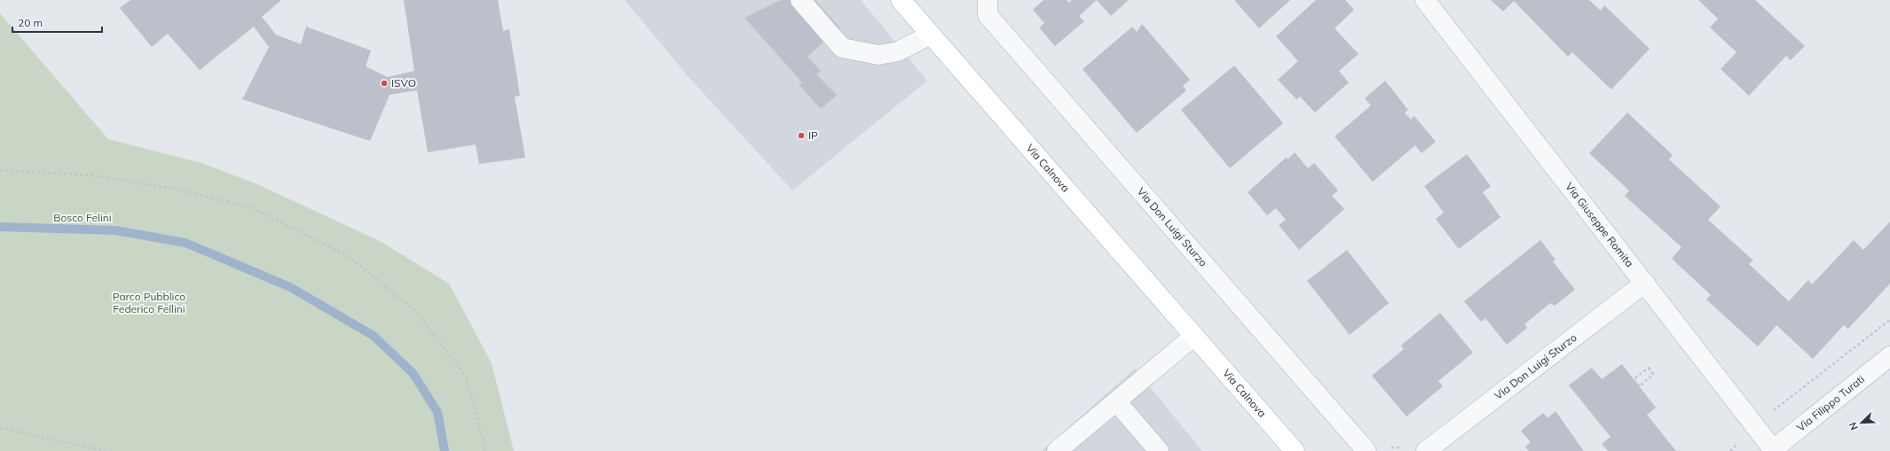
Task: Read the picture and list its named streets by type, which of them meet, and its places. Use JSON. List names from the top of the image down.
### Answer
{
  "streets": {
    "main road": ["Via Calnova"],
    "street": ["Via Giuseppe Romita", "Via Don Luigi Sturzo", "Via Filippo Turati"]
  },
  "crossings": [
    ["Via Giuseppe Romita", "Via Don Luigi Sturzo"],
    ["Via Giuseppe Romita", "Via Filippo Turati"]
  ],
  "parks": ["Bosco Felini", "Parco Pubblico Federico Fellini"],
  "places": ["ISVO", "IP"],
  "scale_bar": "20 m",
  "north": "bottom left"
}
